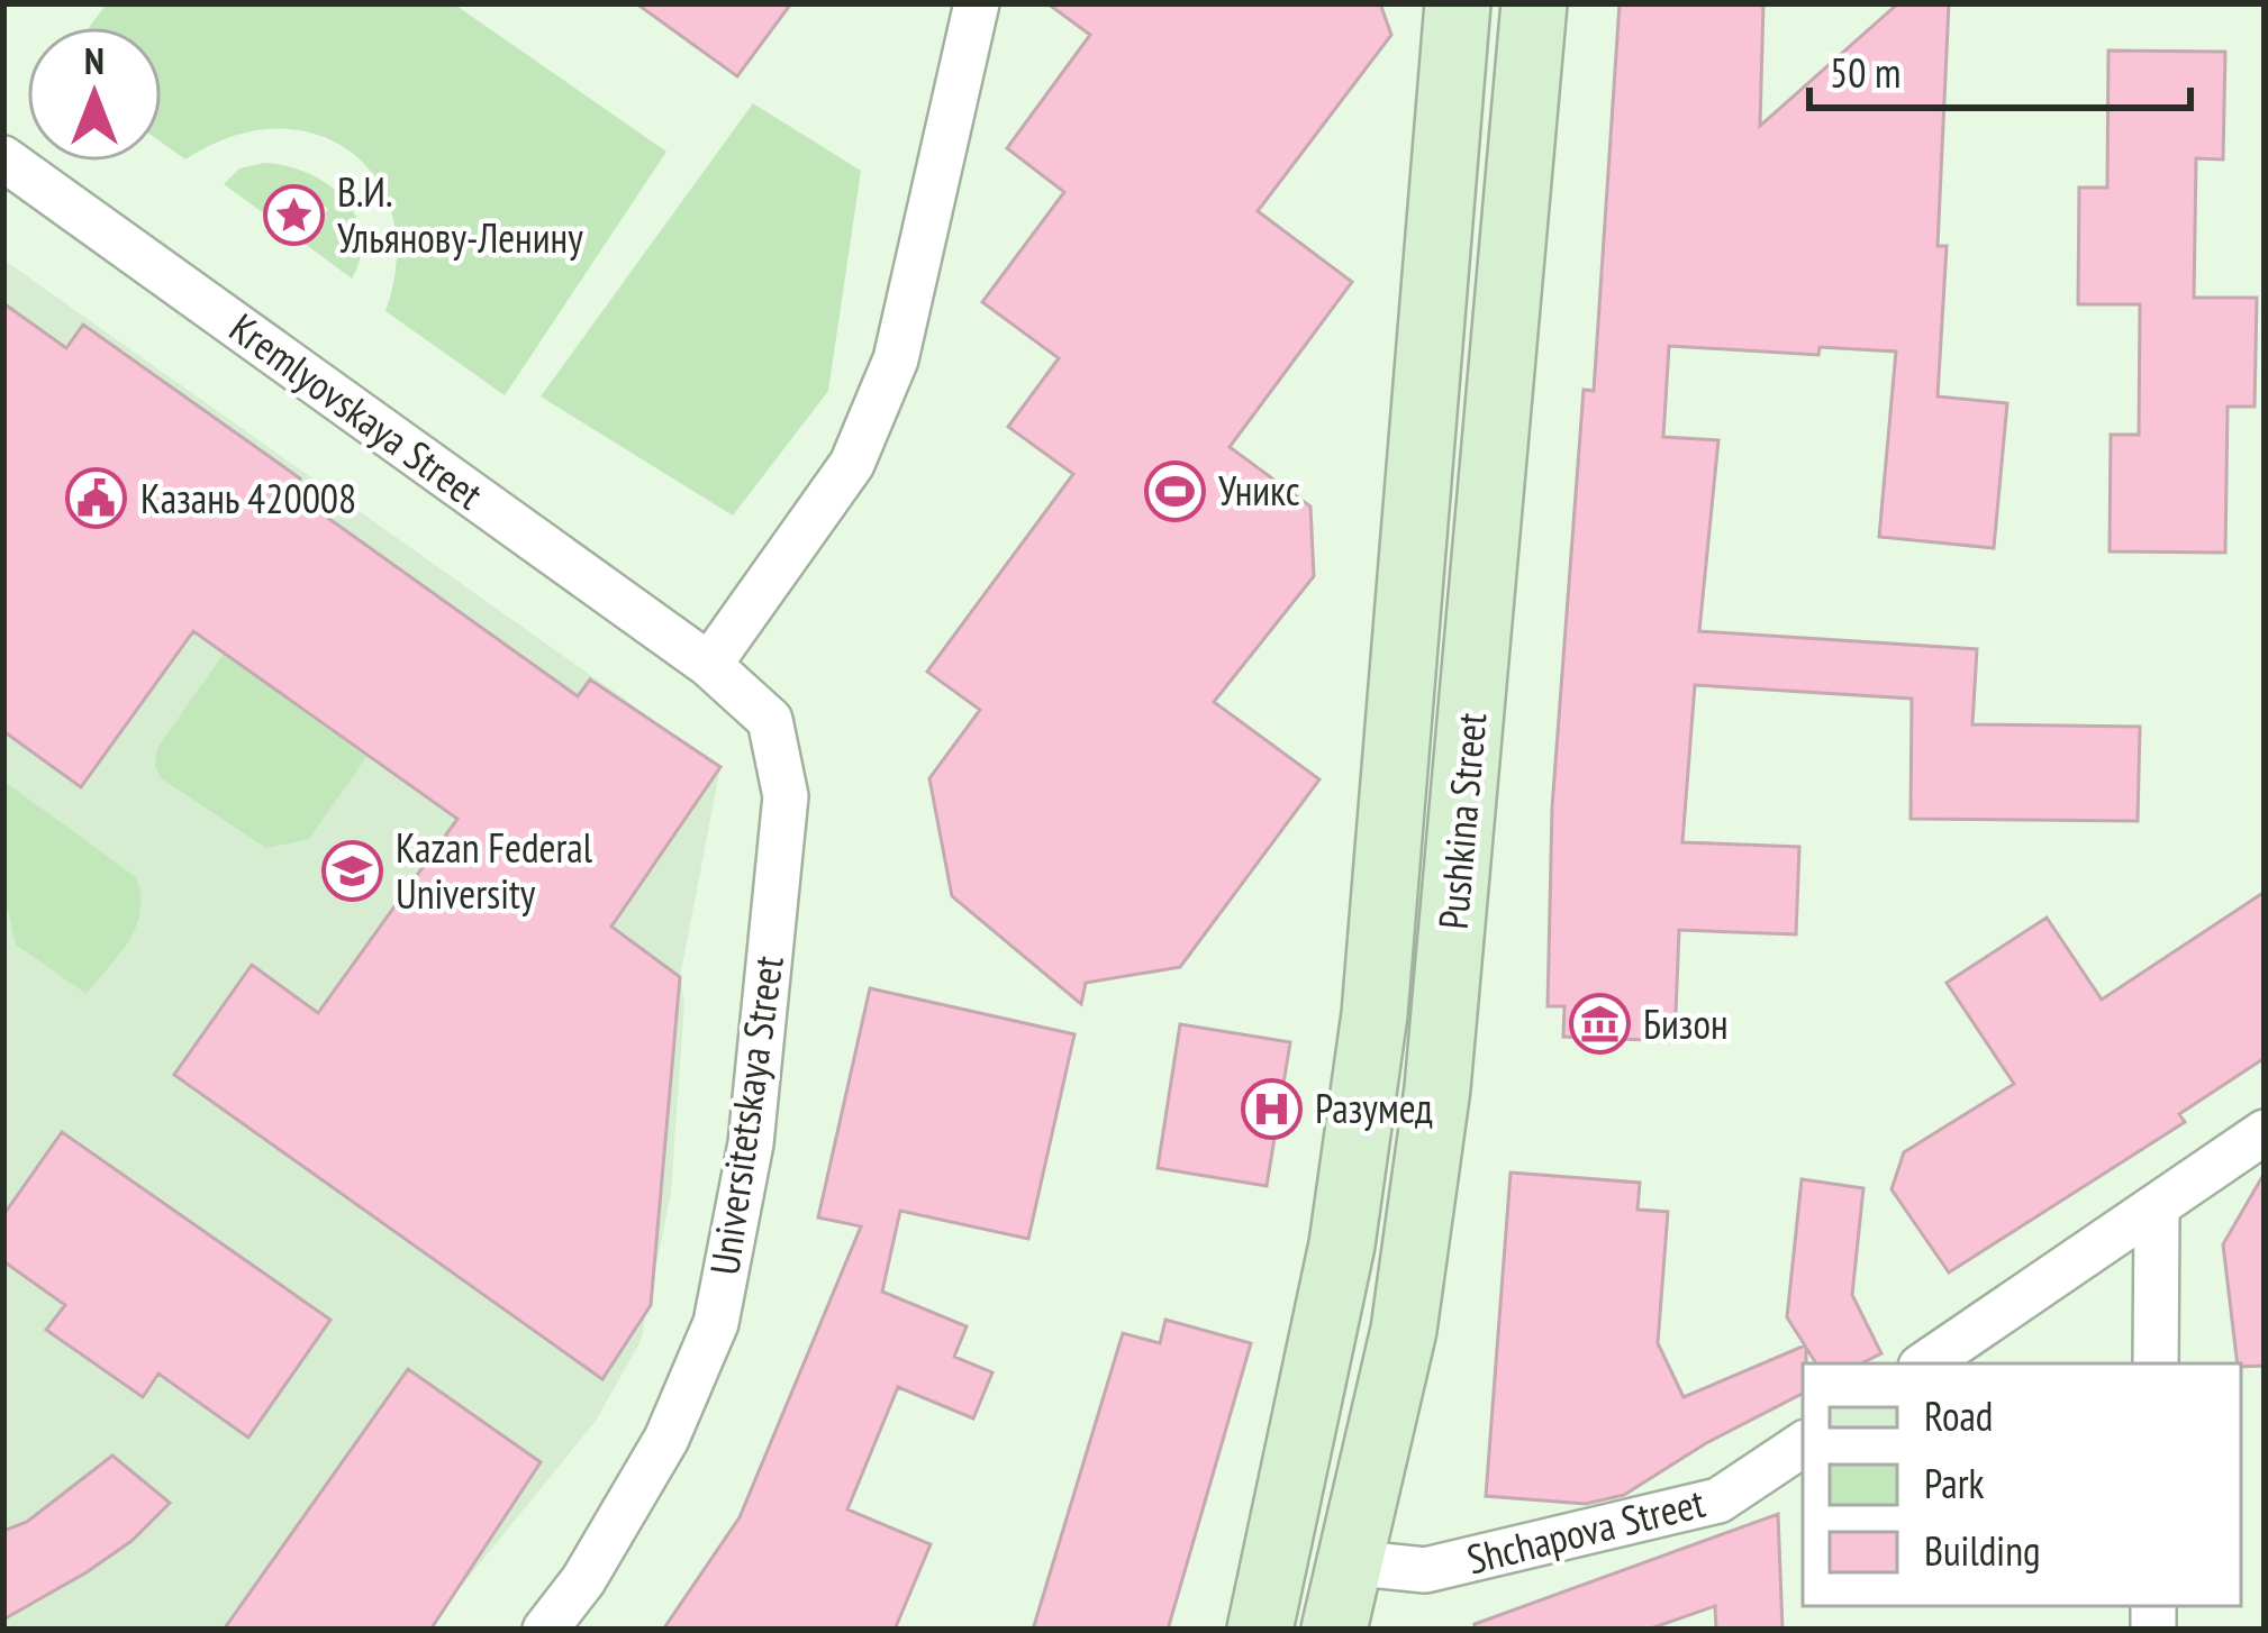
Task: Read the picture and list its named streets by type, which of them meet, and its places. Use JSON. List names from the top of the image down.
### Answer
{
  "streets": {
    "main road": ["Pushkina Street"],
    "street": ["Kremlyovskaya Street", "Universitetskaya Street", "Shchapova Street"]
  },
  "crossings": [
    ["Kremlyovskaya Street", "Universitetskaya Street"],
    ["Pushkina Street", "Shchapova Street"]
  ],
  "places": {
    "place": ["В.И. Ульянову-Ленину"],
    "sports": ["Уникс"],
    "public building": ["Казань 420008"],
    "school or university": ["Kazan Federal University"],
    "museum": ["Бизон"],
    "hospital": ["Разумед"]
  },
  "legend": ["Road", "Park", "Building"],
  "scale_bar": "50 m",
  "north": "top"
}
